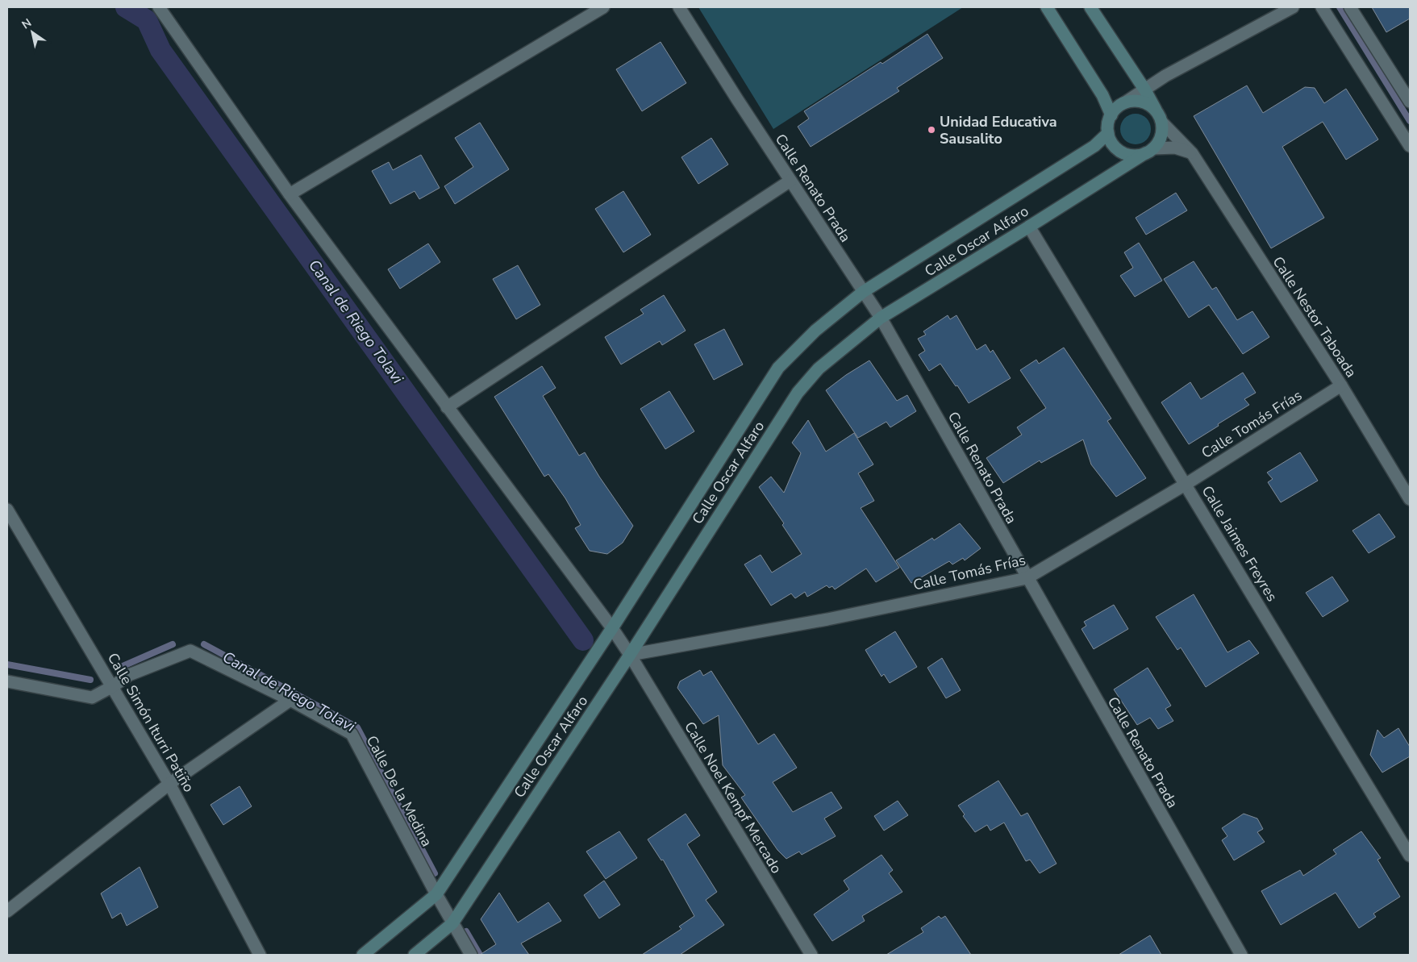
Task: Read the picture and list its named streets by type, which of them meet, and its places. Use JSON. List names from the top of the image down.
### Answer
{
  "streets": {
    "main road": ["Calle Oscar Alfaro"],
    "street": [
      "Calle Renato Prada",
      "Calle Nestor Taboada",
      "Calle Tomás Frías",
      "Calle Jaimes Freyres",
      "Calle Simón Iturri Patiño",
      "Calle De la Medina",
      "Calle Noel Kempf Mercado"
    ]
  },
  "crossings": [
    ["Calle Renato Prada", "Calle Oscar Alfaro"],
    ["Calle Renato Prada", "Calle Tomás Frías"],
    ["Calle Oscar Alfaro", "Calle Nestor Taboada"],
    ["Calle Oscar Alfaro", "Calle Tomás Frías"],
    ["Calle Oscar Alfaro", "Calle Jaimes Freyres"],
    ["Calle Oscar Alfaro", "Calle De la Medina"],
    ["Calle Oscar Alfaro", "Calle Noel Kempf Mercado"],
    ["Calle Nestor Taboada", "Calle Tomás Frías"],
    ["Calle Tomás Frías", "Calle Jaimes Freyres"],
    ["Calle Tomás Frías", "Calle Noel Kempf Mercado"],
    ["Calle Simón Iturri Patiño", "Calle De la Medina"]
  ],
  "water": ["Canal de Riego Tolavi"],
  "places": ["Unidad Educativa Sausalito"],
  "north": "top left"
}
